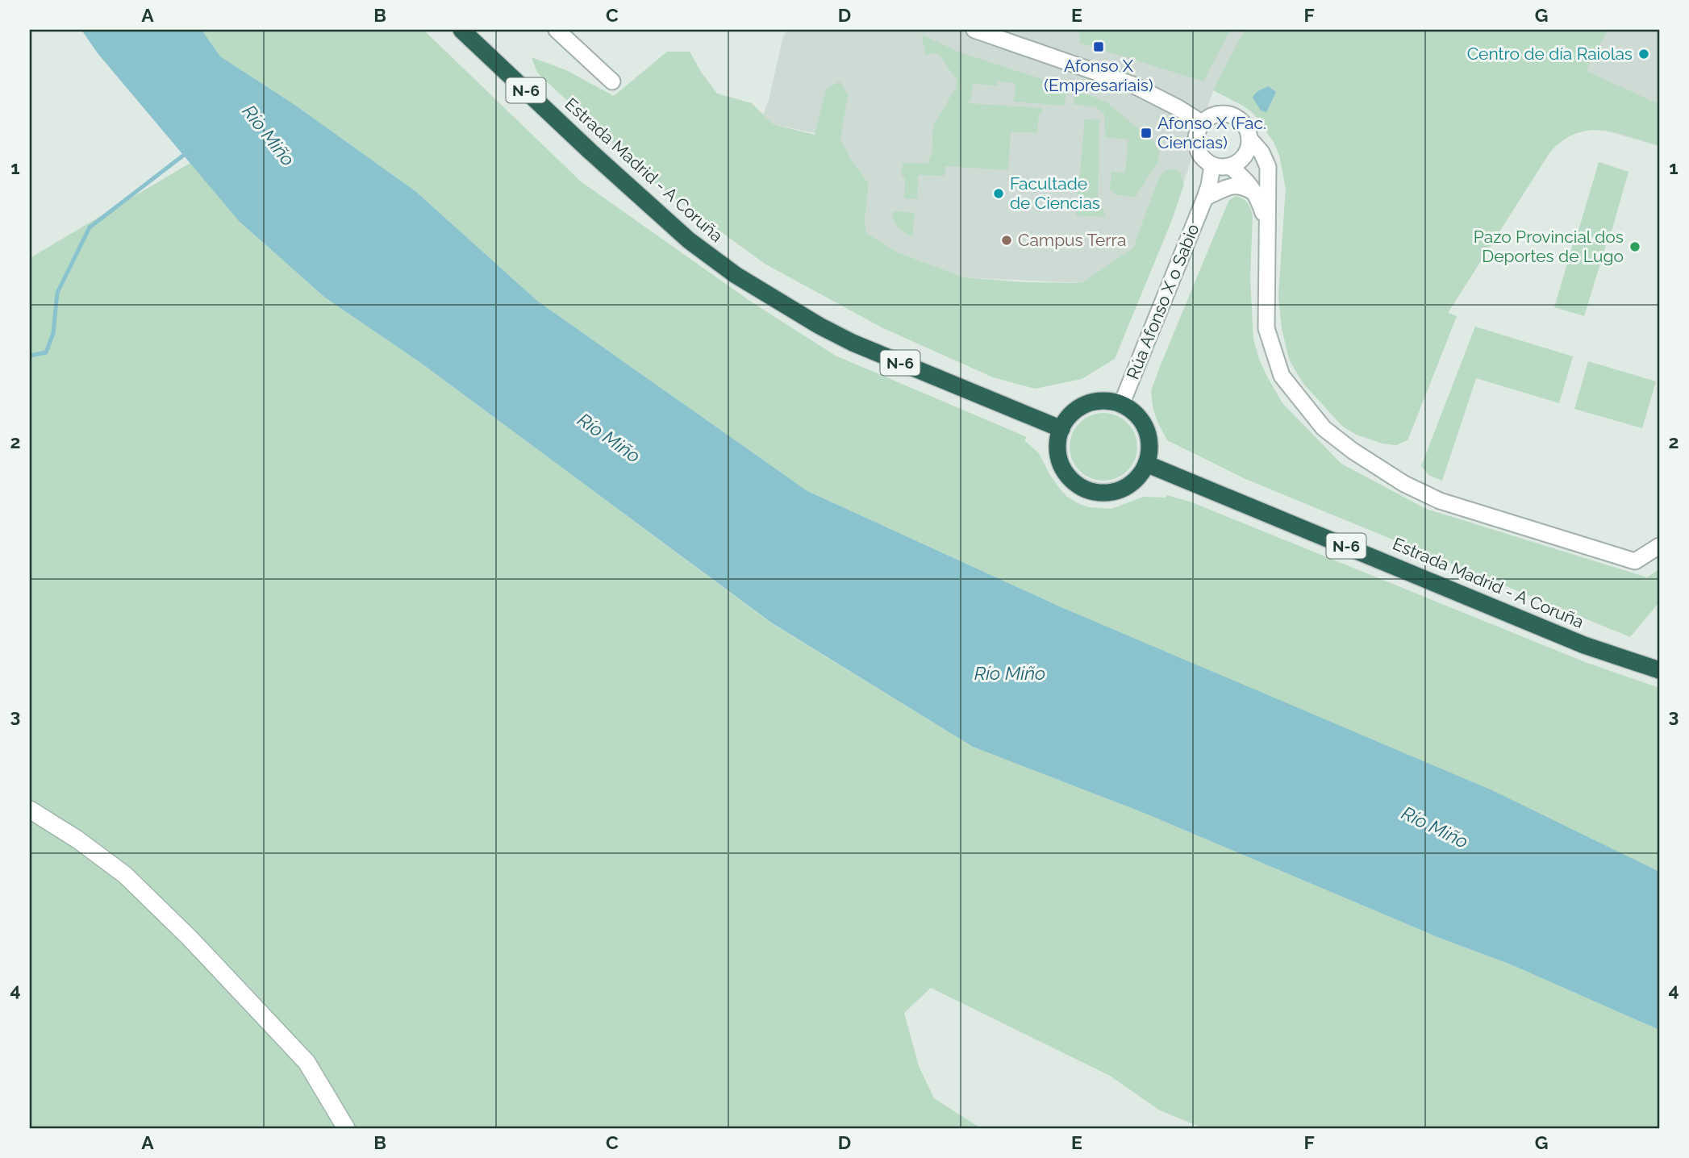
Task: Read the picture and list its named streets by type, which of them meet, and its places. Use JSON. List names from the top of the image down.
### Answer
{
  "streets": {
    "highway": ["N-6", "Estrada Madrid - A Coruña"],
    "street": ["Rúa Afonso X o Sabio"]
  },
  "crossings": [
    ["Estrada Madrid - A Coruña", "Rúa Afonso X o Sabio"]
  ],
  "water": ["Río Miño"],
  "places": {
    "transit": ["Afonso X (Empresariais)", "Afonso X (Fac. Ciencias)"],
    "other": [
      "Centro de día Raiolas",
      "Facultade de Ciencias",
      "Campus Terra",
      "Pazo Provincial dos Deportes de Lugo"
    ]
  },
  "grid": {
    "columns": [
      "A",
      "B",
      "C",
      "D",
      "E",
      "F",
      "G"
    ],
    "rows": [
      "1",
      "2",
      "3",
      "4"
    ]
  }
}
